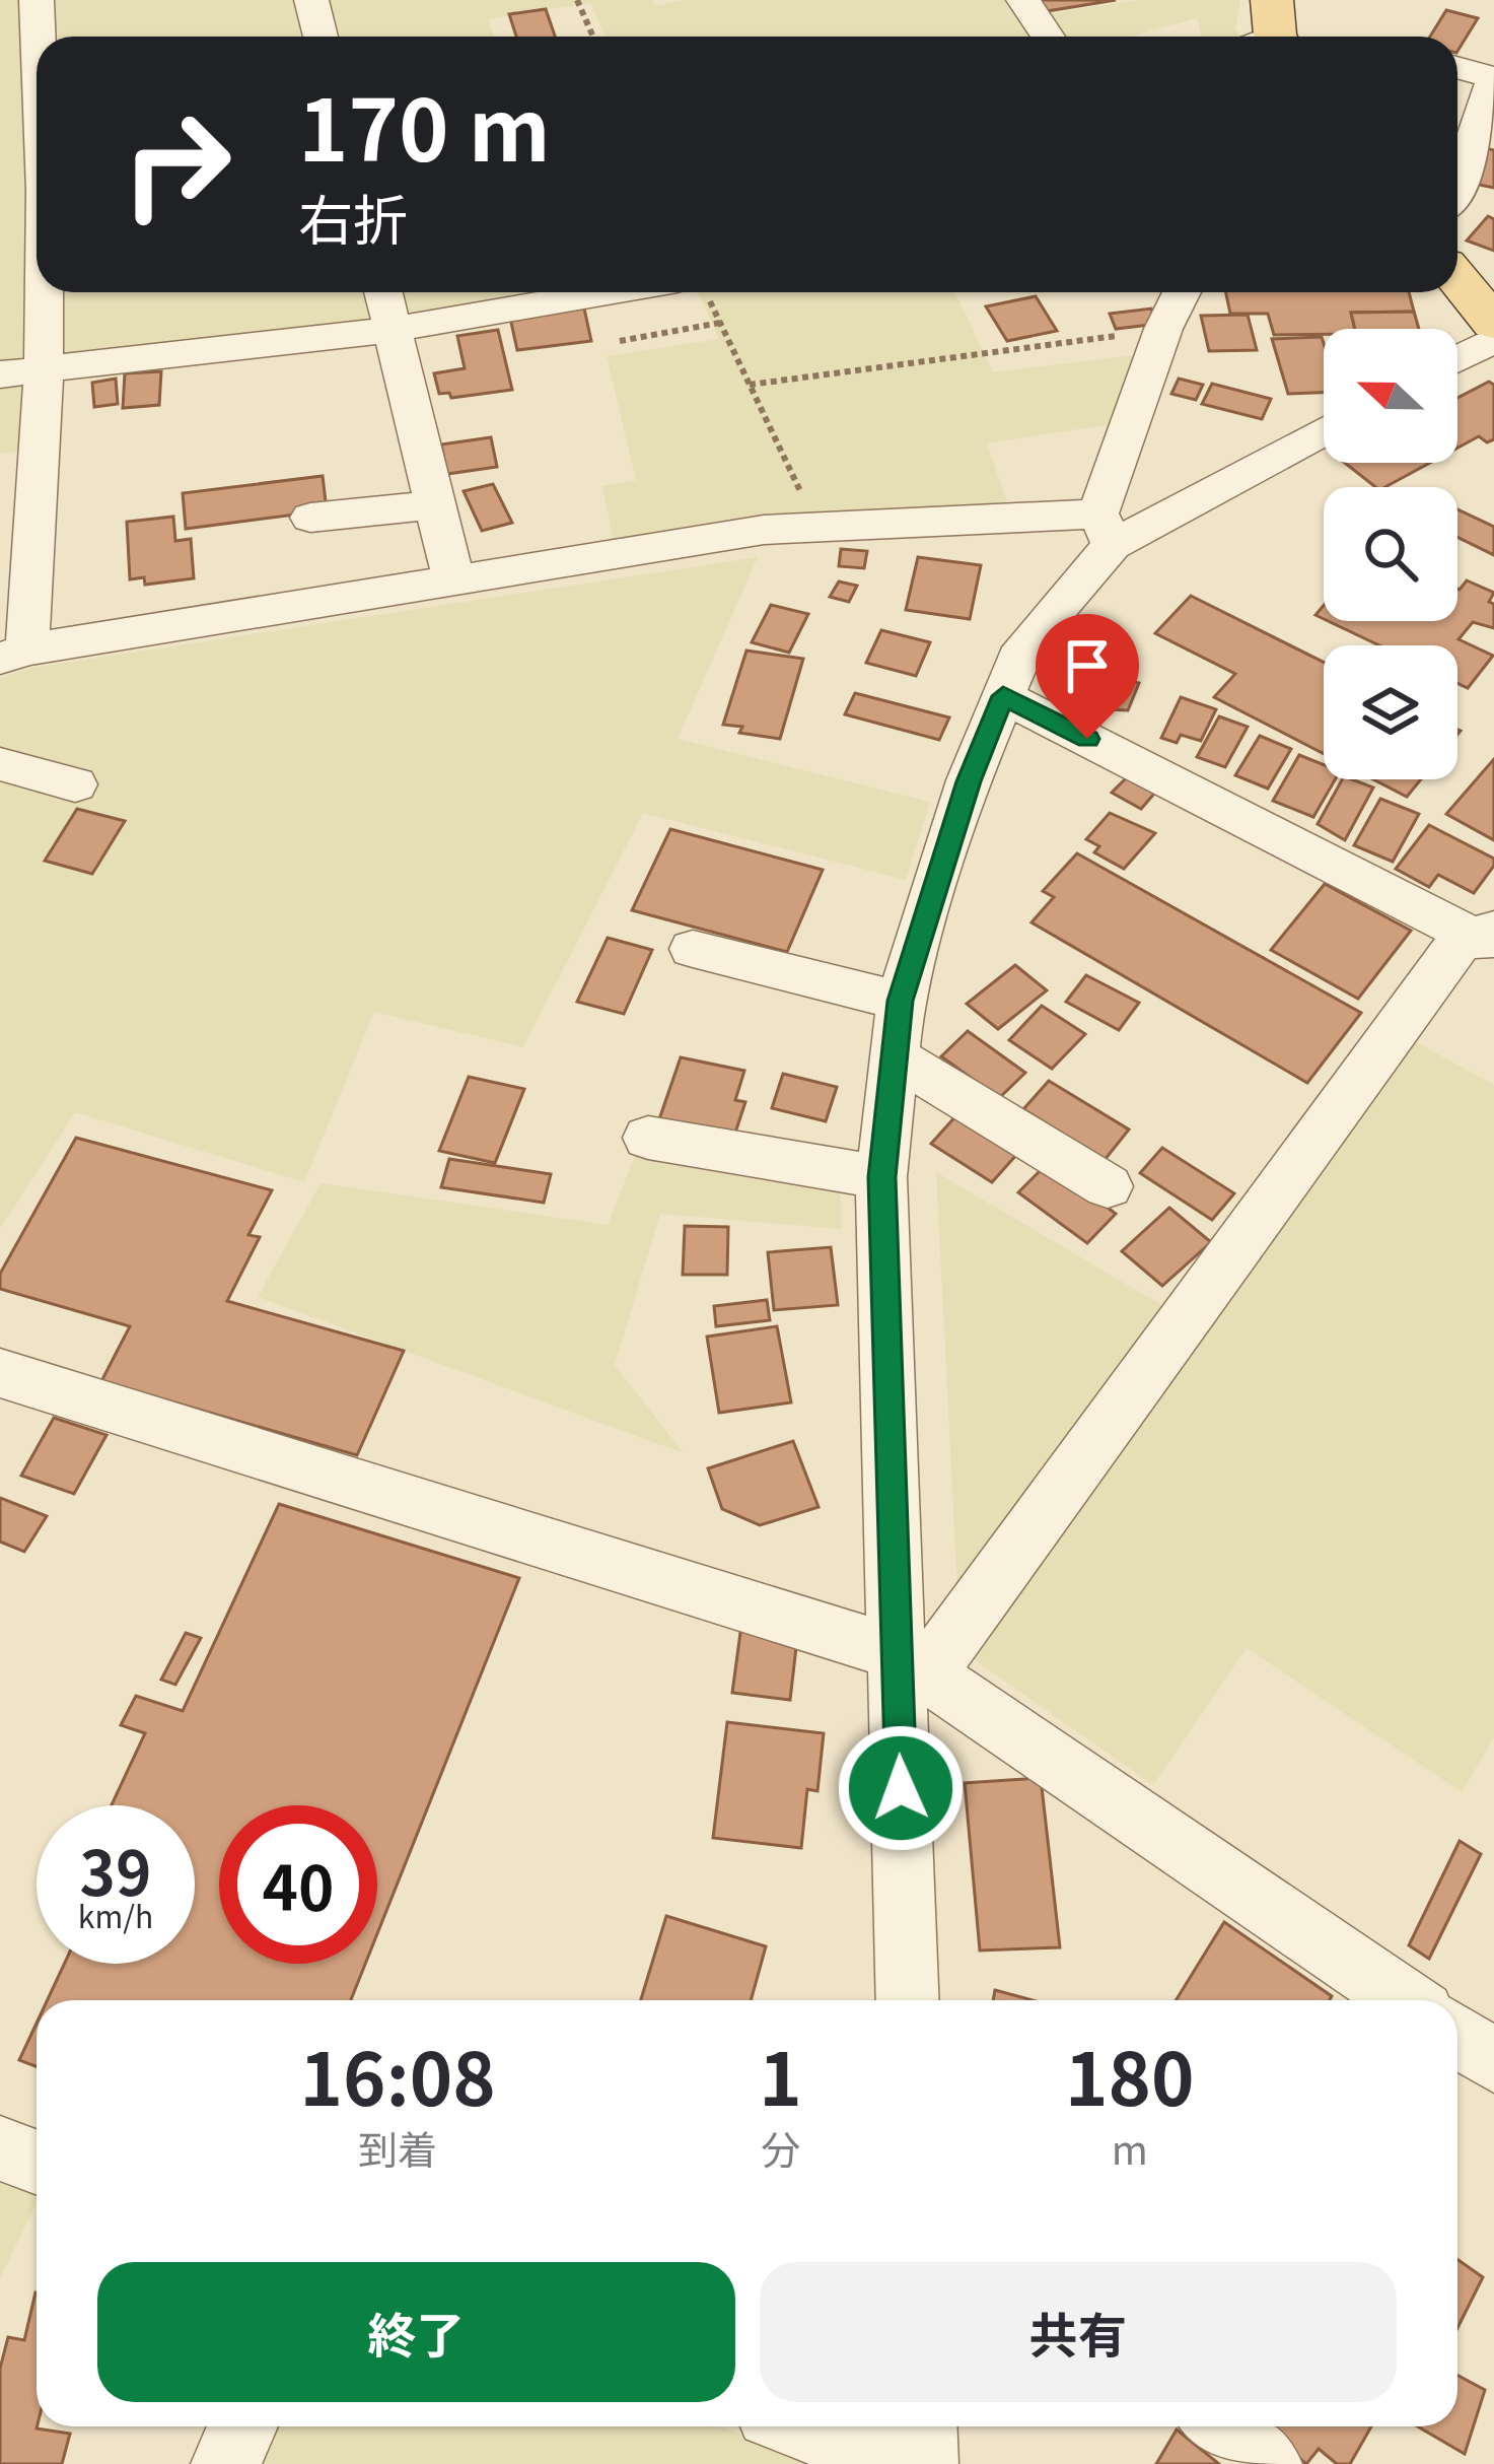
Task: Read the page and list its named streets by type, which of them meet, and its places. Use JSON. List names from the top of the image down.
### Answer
{
  "north": "left",
  "page": {
    "turn": ["170 m", "右折"],
    "speed": "39 km/h",
    "limit": "40",
    "eta": [
      "16:08",
      "到着",
      "1",
      "分",
      "180",
      "m"
    ],
    "buttons": ["終了", "共有"]
  }
}
